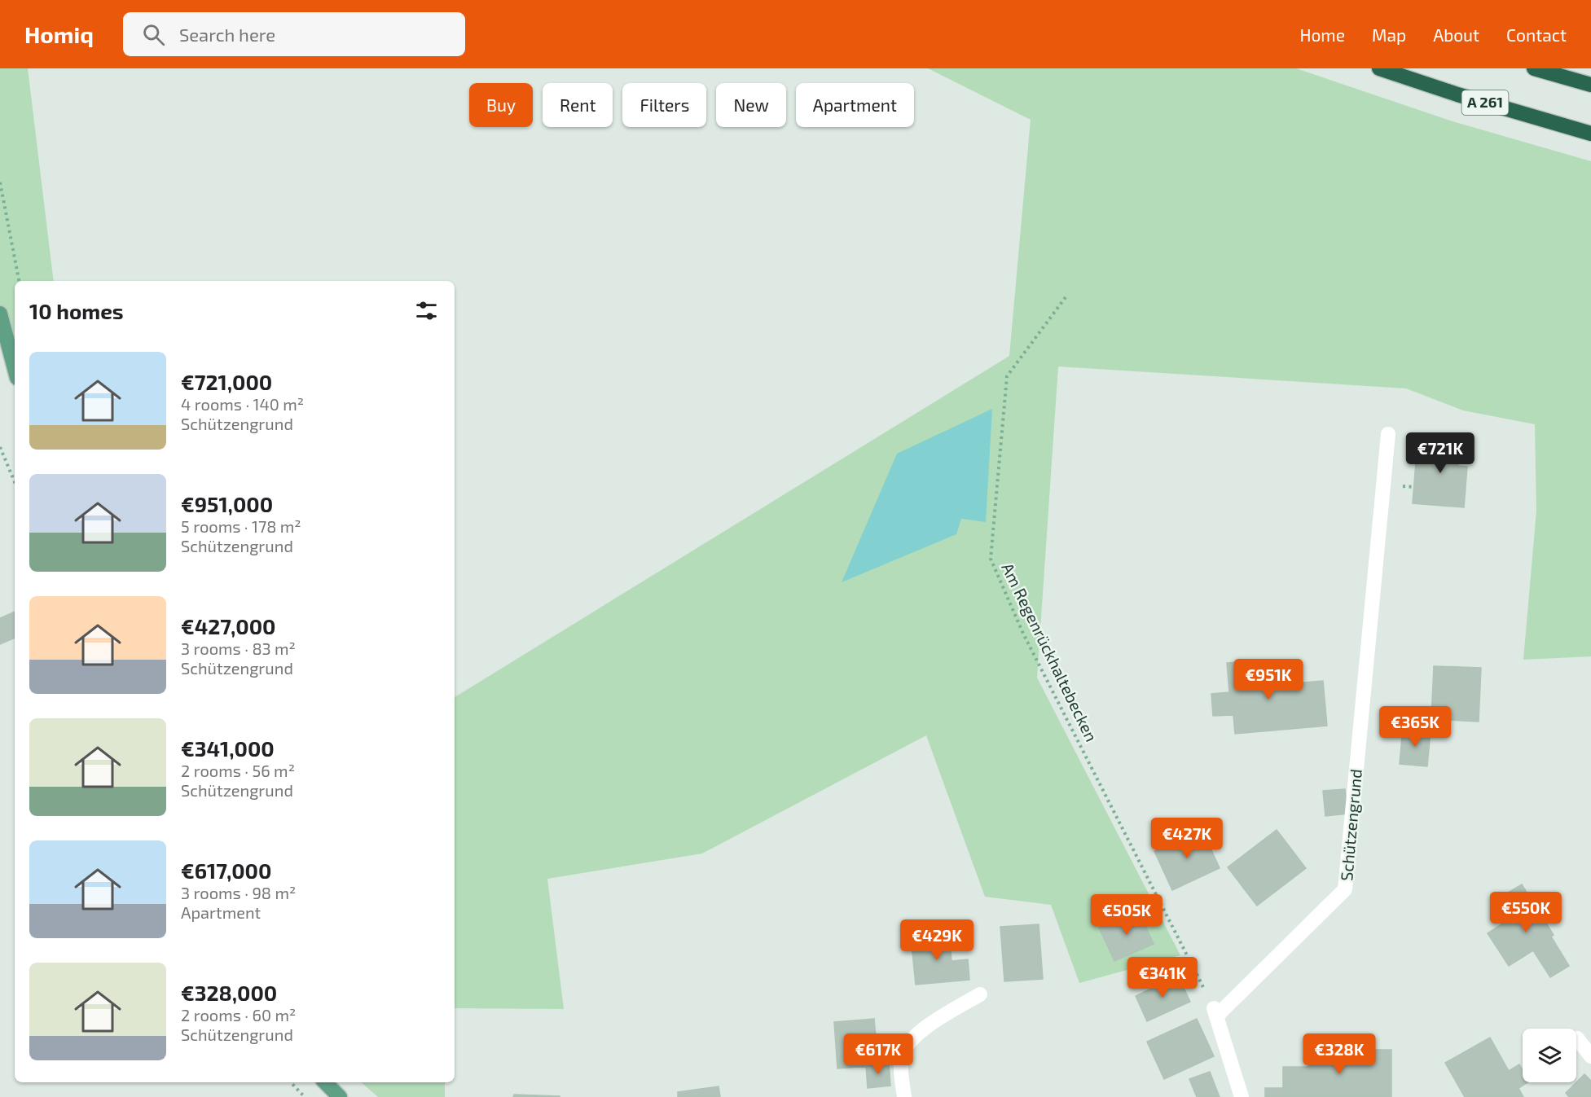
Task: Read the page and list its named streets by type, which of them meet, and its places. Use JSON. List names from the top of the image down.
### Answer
{
  "streets": {
    "highway": ["A 261"],
    "street": ["Schützengrund"],
    "path": ["Am Regenrückhaltebecken"]
  },
  "crossings": [
    ["Am Regenrückhaltebecken", "Schützengrund"]
  ],
  "page": {
    "header": "Homiq",
    "search": "Search here",
    "nav": [
      "Home",
      "Map",
      "About",
      "Contact"
    ],
    "chip": [
      "Buy",
      "Rent",
      "Filters",
      "New",
      "Apartment"
    ],
    "heading": "10 homes",
    "list": [
      {
        "name": "€721,000",
        "note": "4 rooms · 140 m² · Schützengrund"
      },
      {
        "name": "€951,000",
        "note": "5 rooms · 178 m² · Schützengrund"
      },
      {
        "name": "€427,000",
        "note": "3 rooms · 83 m² · Schützengrund"
      },
      {
        "name": "€341,000",
        "note": "2 rooms · 56 m² · Schützengrund"
      },
      {
        "name": "€617,000",
        "note": "3 rooms · 98 m² · Apartment"
      },
      {
        "name": "€328,000",
        "note": "2 rooms · 60 m² · Schützengrund"
      }
    ],
    "price": [
      "€721K",
      "€951K",
      "€365K",
      "€427K",
      "€550K",
      "€505K",
      "€429K",
      "€341K",
      "€617K",
      "€328K"
    ]
  }
}
